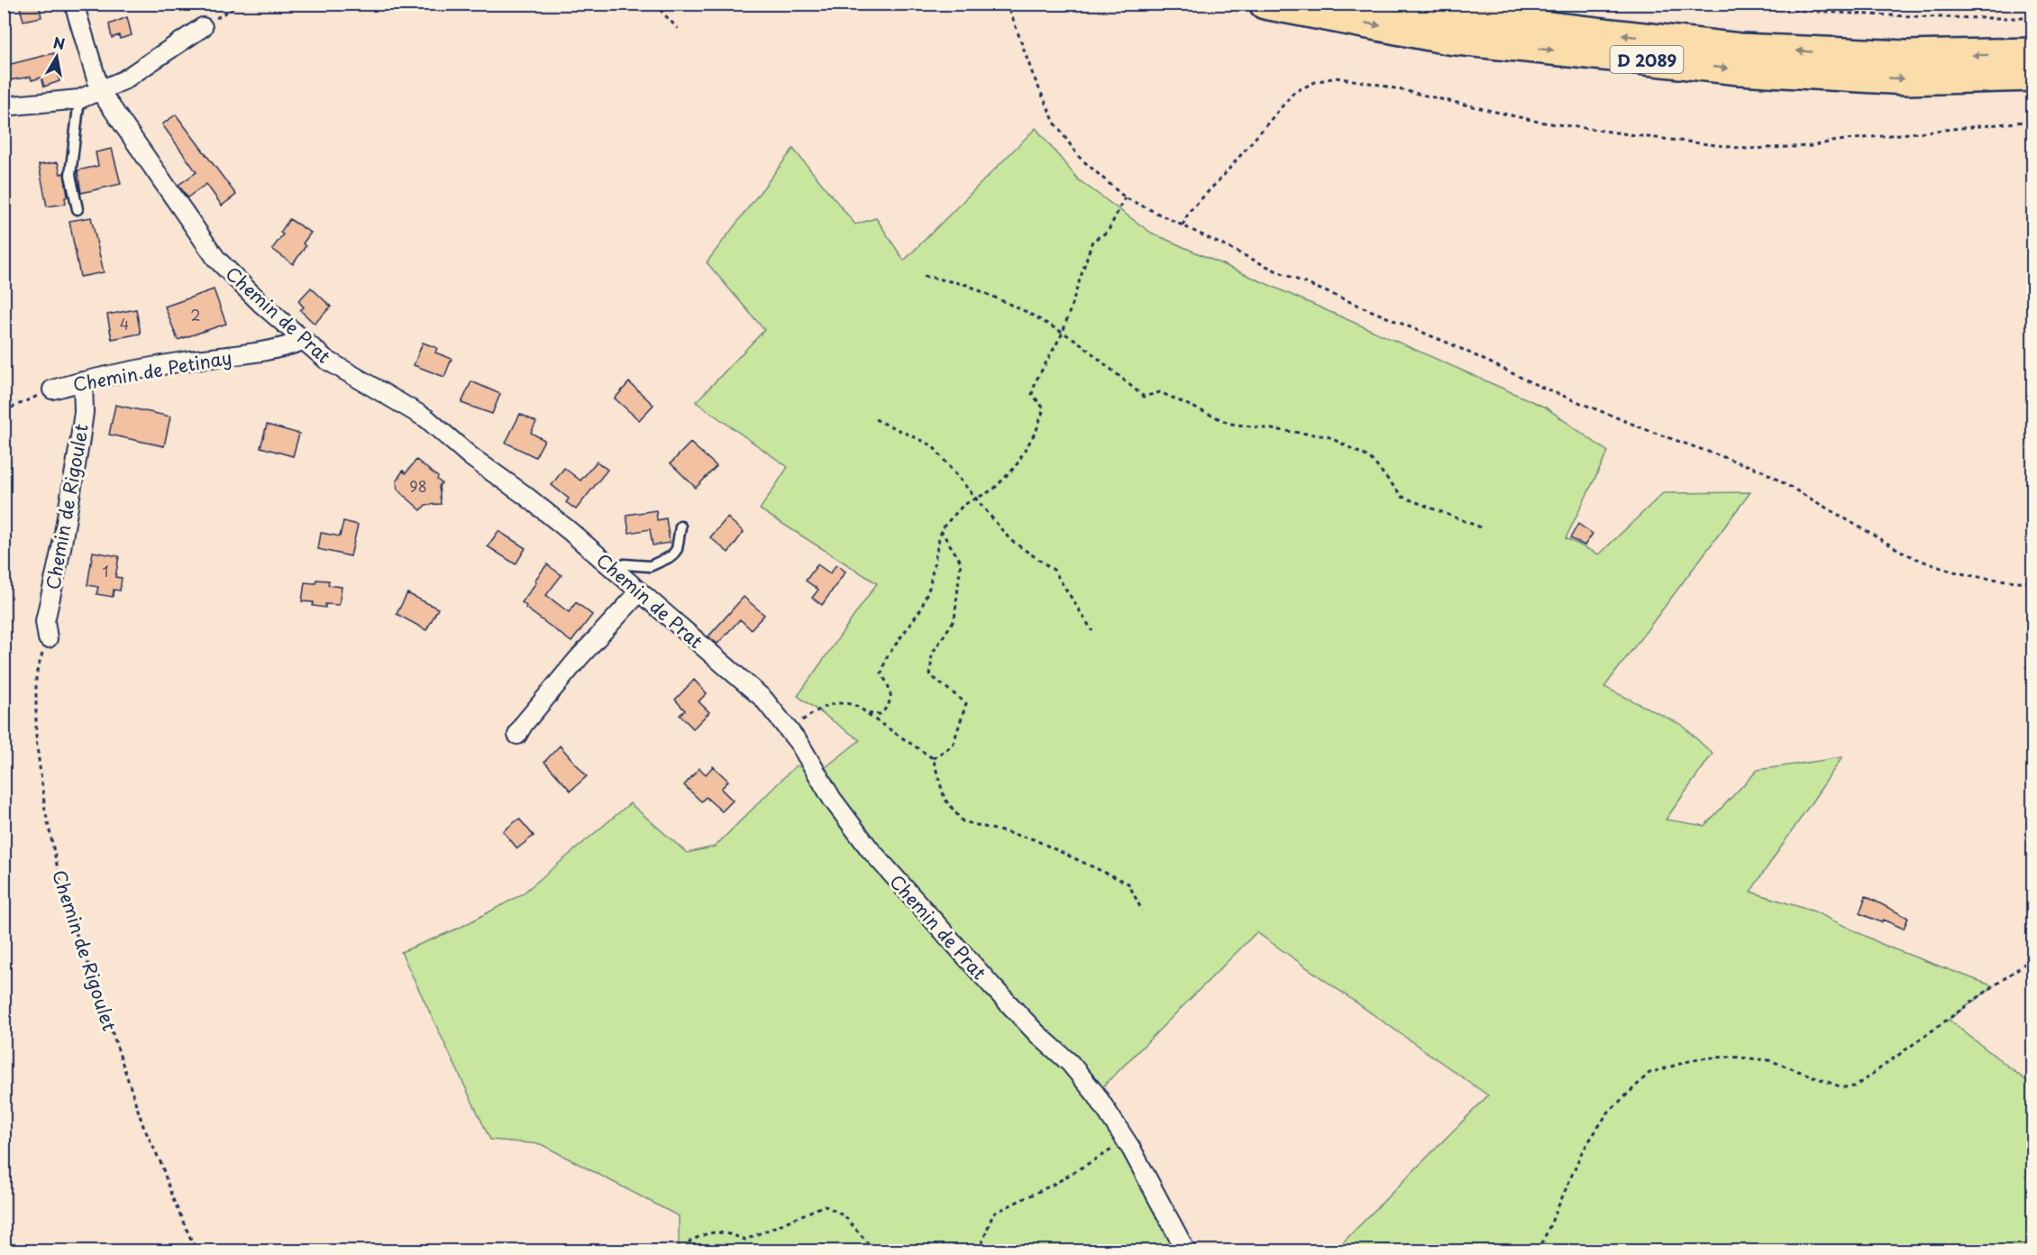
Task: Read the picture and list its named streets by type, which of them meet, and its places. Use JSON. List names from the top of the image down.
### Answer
{
  "streets": {
    "highway": ["D 2089"],
    "street": ["Chemin de Prat", "Chemin de Petinay", "Chemin de Rigoulet"]
  },
  "crossings": [
    ["Chemin de Prat", "Chemin de Petinay"],
    ["Chemin de Petinay", "Chemin de Rigoulet"]
  ],
  "house_numbers": [
    "2",
    "4",
    "98",
    "1"
  ],
  "north": "top"
}
